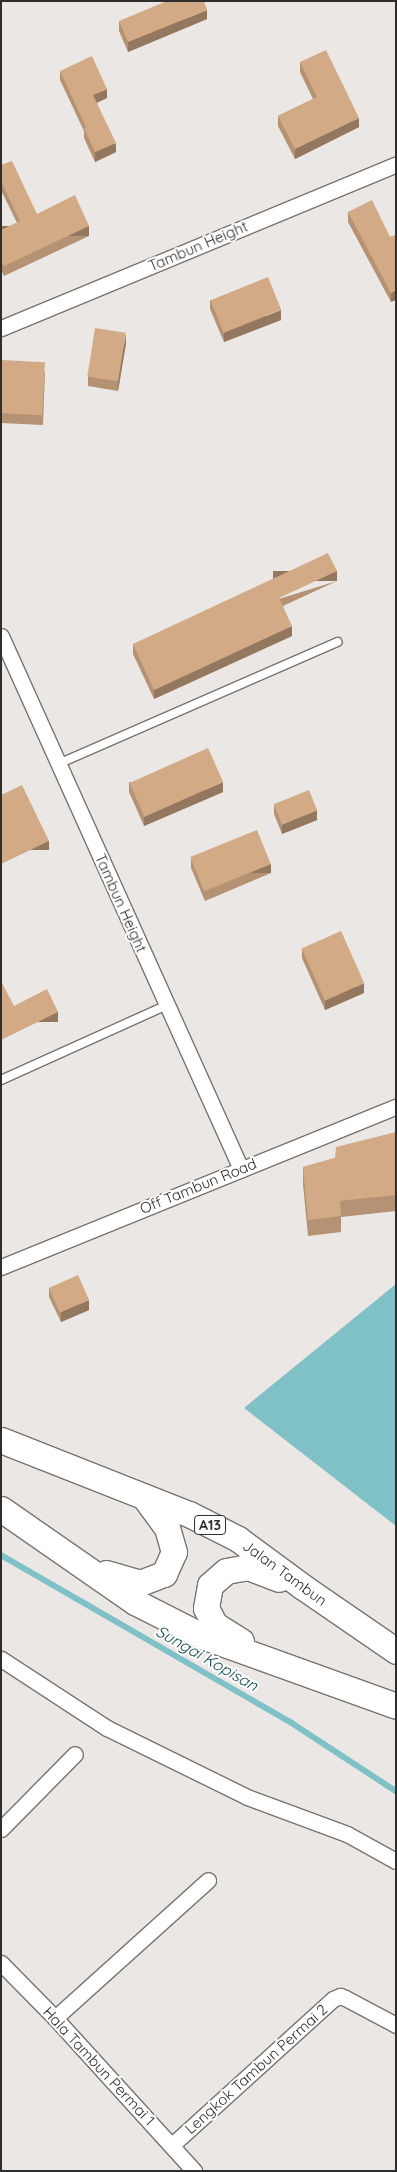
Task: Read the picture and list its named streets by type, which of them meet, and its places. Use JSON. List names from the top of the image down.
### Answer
{
  "streets": {
    "main road": ["A13", "Jalan Tambun"],
    "street": [
      "Tambun Height",
      "Off Tambun Road",
      "Hala Tambun Permai 1",
      "Lengkok Tambun Permai 2"
    ]
  },
  "crossings": [
    ["Tambun Height", "Off Tambun Road"],
    ["Hala Tambun Permai 1", "Lengkok Tambun Permai 2"]
  ],
  "water": ["Sungai Kopisan"]
}
